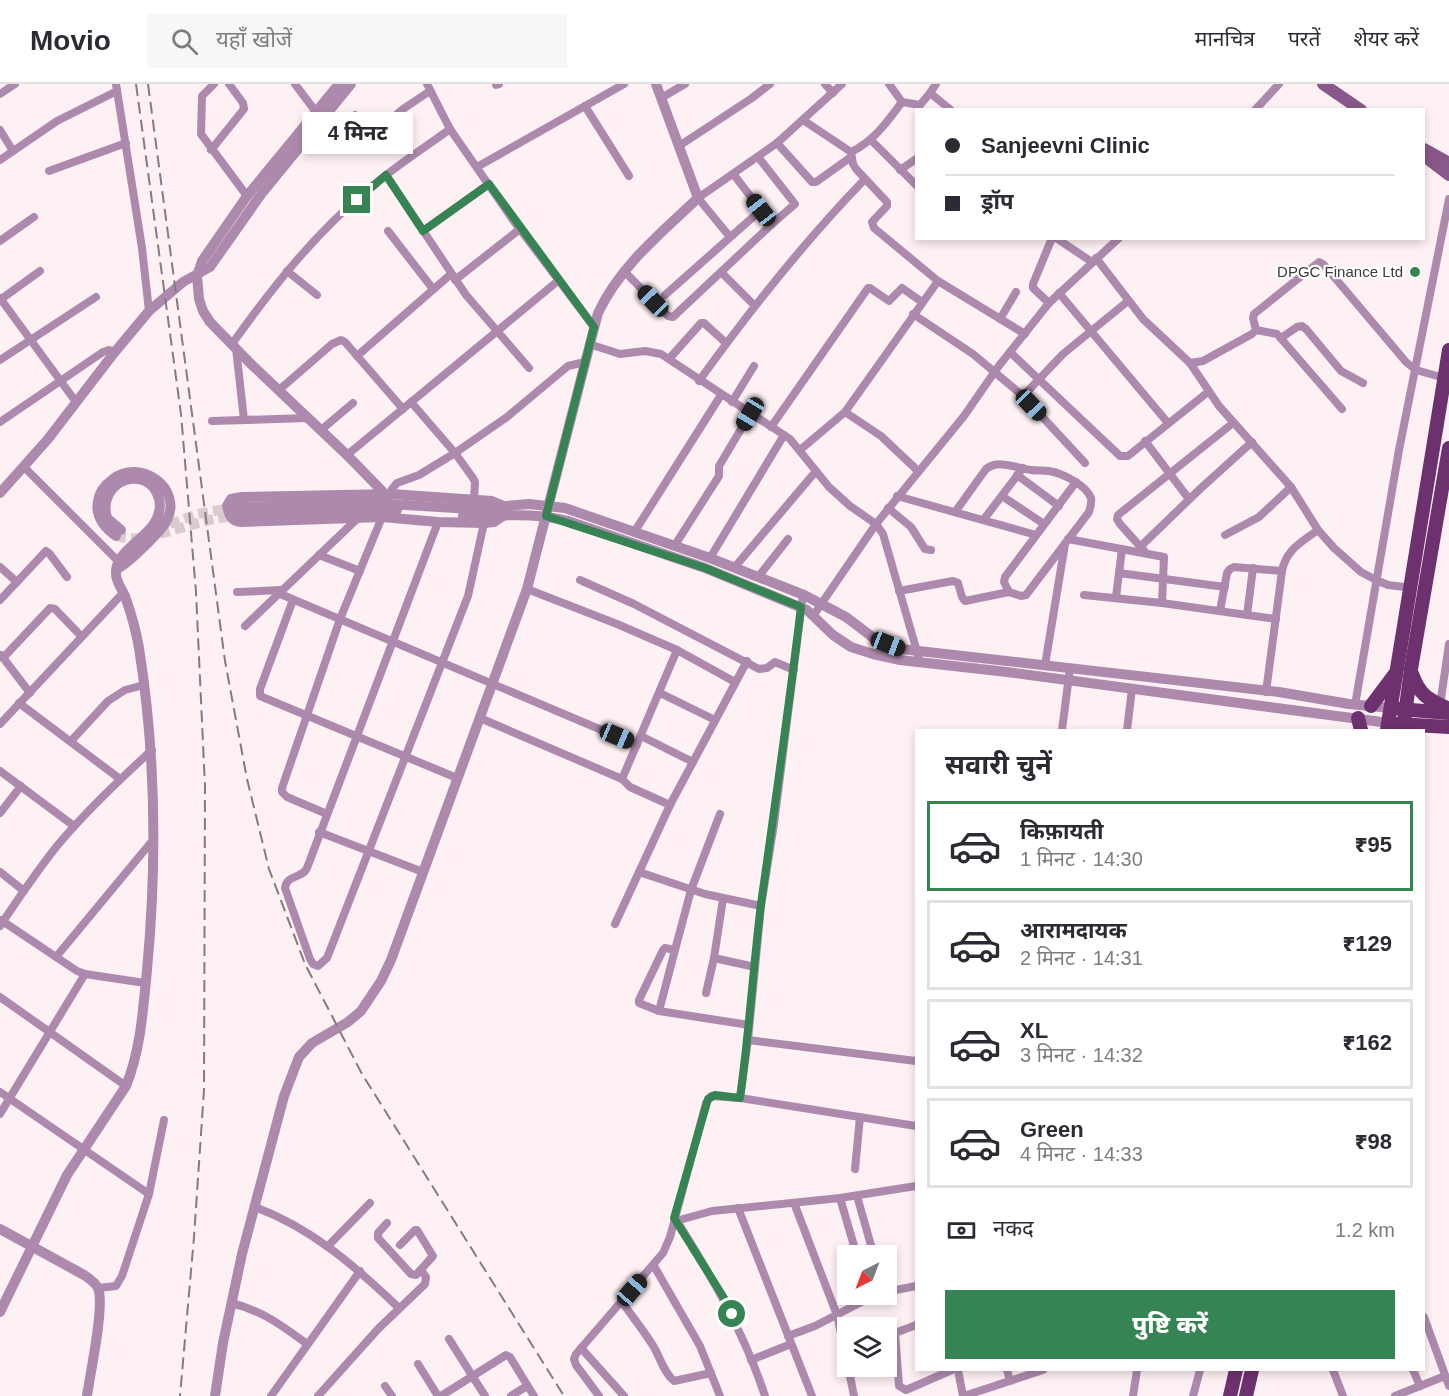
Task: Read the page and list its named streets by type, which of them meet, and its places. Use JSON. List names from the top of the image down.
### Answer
{
  "places": ["DPGC Finance Ltd"],
  "north": "bottom left",
  "page": {
    "header": "Movio",
    "search": "यहाँ खोजें",
    "nav": ["मानचित्र", "परतें", "शेयर करें"],
    "banner": ["Sanjeevni Clinic", "ड्रॉप"],
    "bubble": "4 मिनट",
    "heading": "सवारी चुनें",
    "list": [
      {
        "name": "किफ़ायती",
        "note": "1 मिनट · 14:30",
        "value": "₹95"
      },
      {
        "name": "आरामदायक",
        "note": "2 मिनट · 14:31",
        "value": "₹129"
      },
      {
        "name": "XL",
        "note": "3 मिनट · 14:32",
        "value": "₹162"
      },
      {
        "name": "Green",
        "note": "4 मिनट · 14:33",
        "value": "₹98"
      }
    ],
    "pay": ["नकद", "1.2 km"],
    "buttons": "पुष्टि करें"
  }
}
